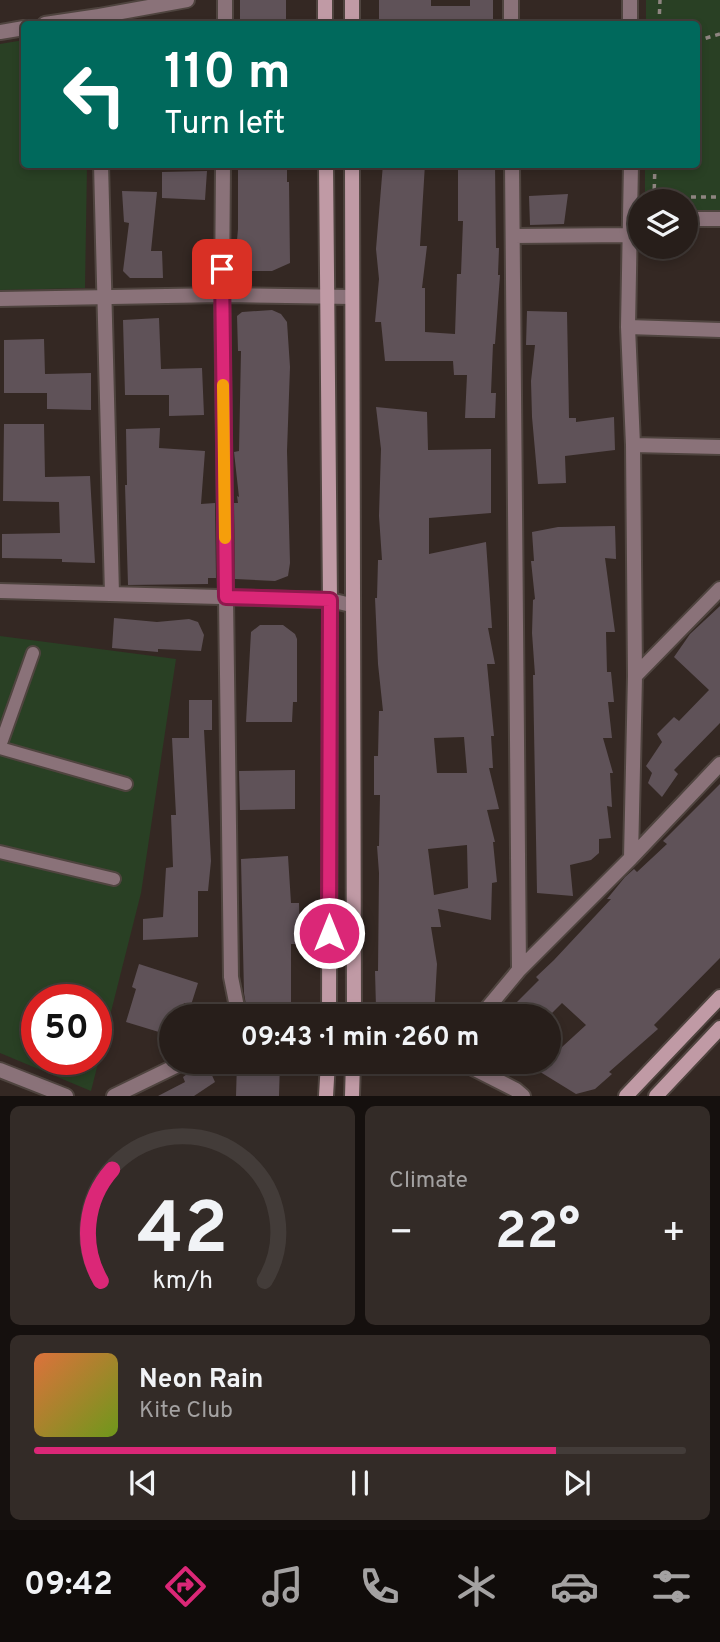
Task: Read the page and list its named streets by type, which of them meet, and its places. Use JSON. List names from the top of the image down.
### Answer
{
  "page": {
    "turn": ["110 m", "Turn left"],
    "limit": "50",
    "trip": "09:43 · 1 min · 260 m",
    "tile": "Climate",
    "heat": ["−", "22°", "+"],
    "song": ["Neon Rain", "Kite Club"],
    "tabs": "09:42",
    "gauge": ["42", "km/h"]
  }
}
